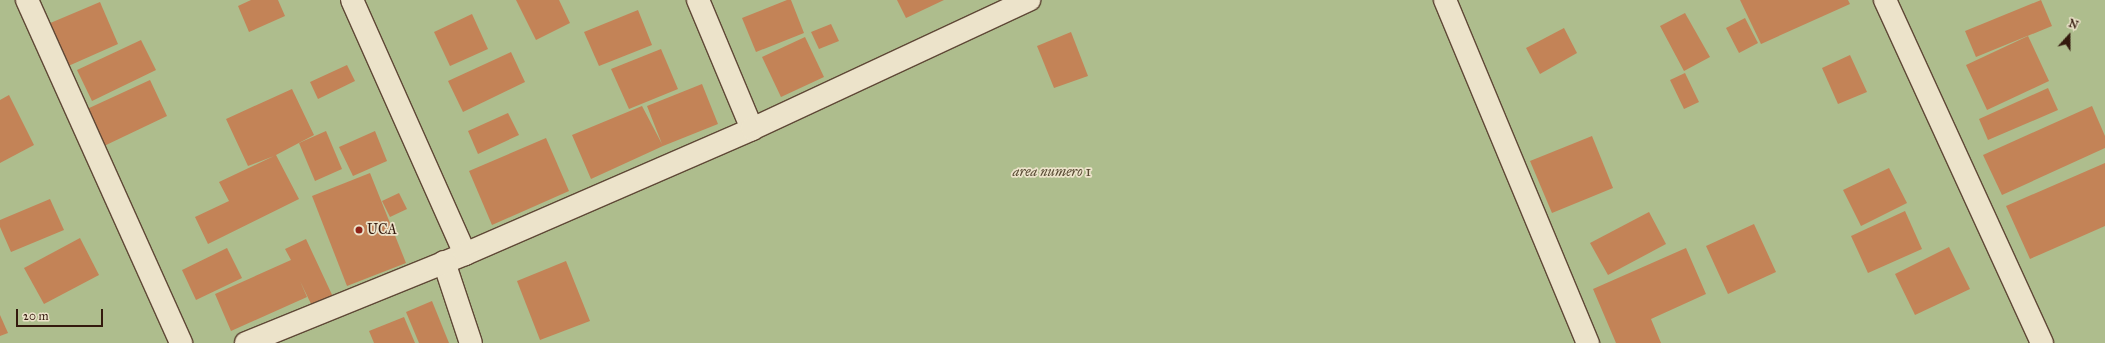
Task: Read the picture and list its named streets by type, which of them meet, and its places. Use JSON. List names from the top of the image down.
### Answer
{
  "parks": ["area numero 1"],
  "places": ["UCA"],
  "scale_bar": "20 m",
  "north": "top"
}
